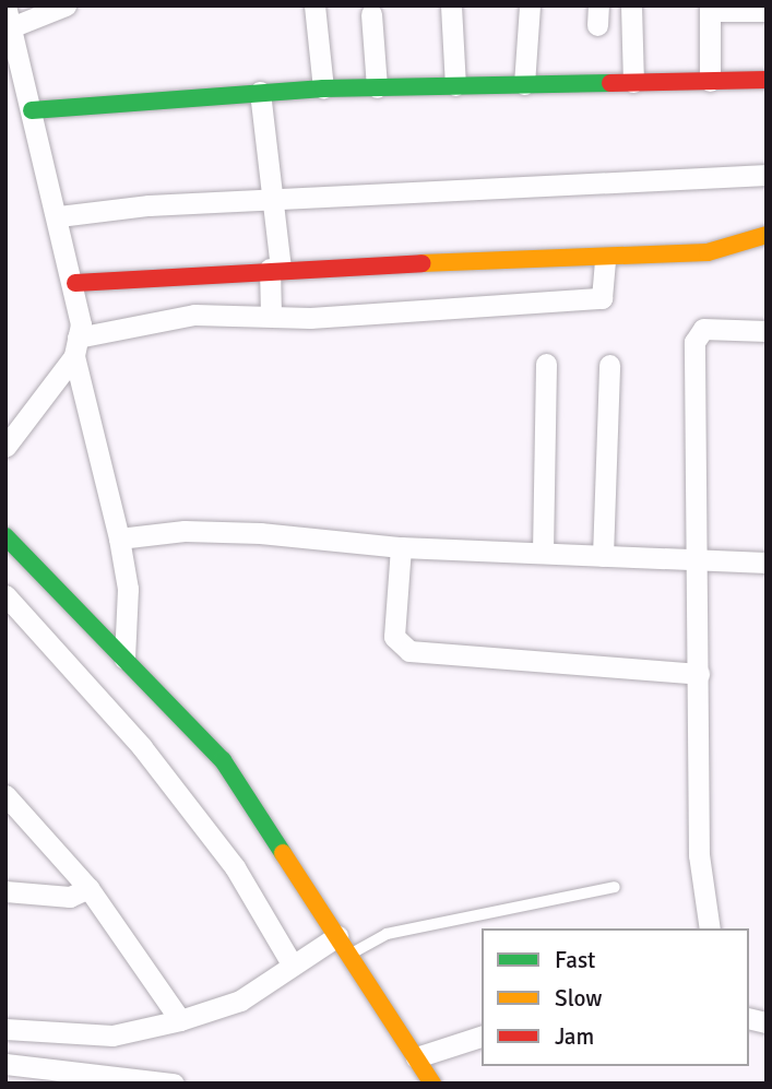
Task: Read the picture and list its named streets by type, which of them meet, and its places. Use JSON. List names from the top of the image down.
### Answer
{
  "legend": ["Fast", "Slow", "Jam"]
}
